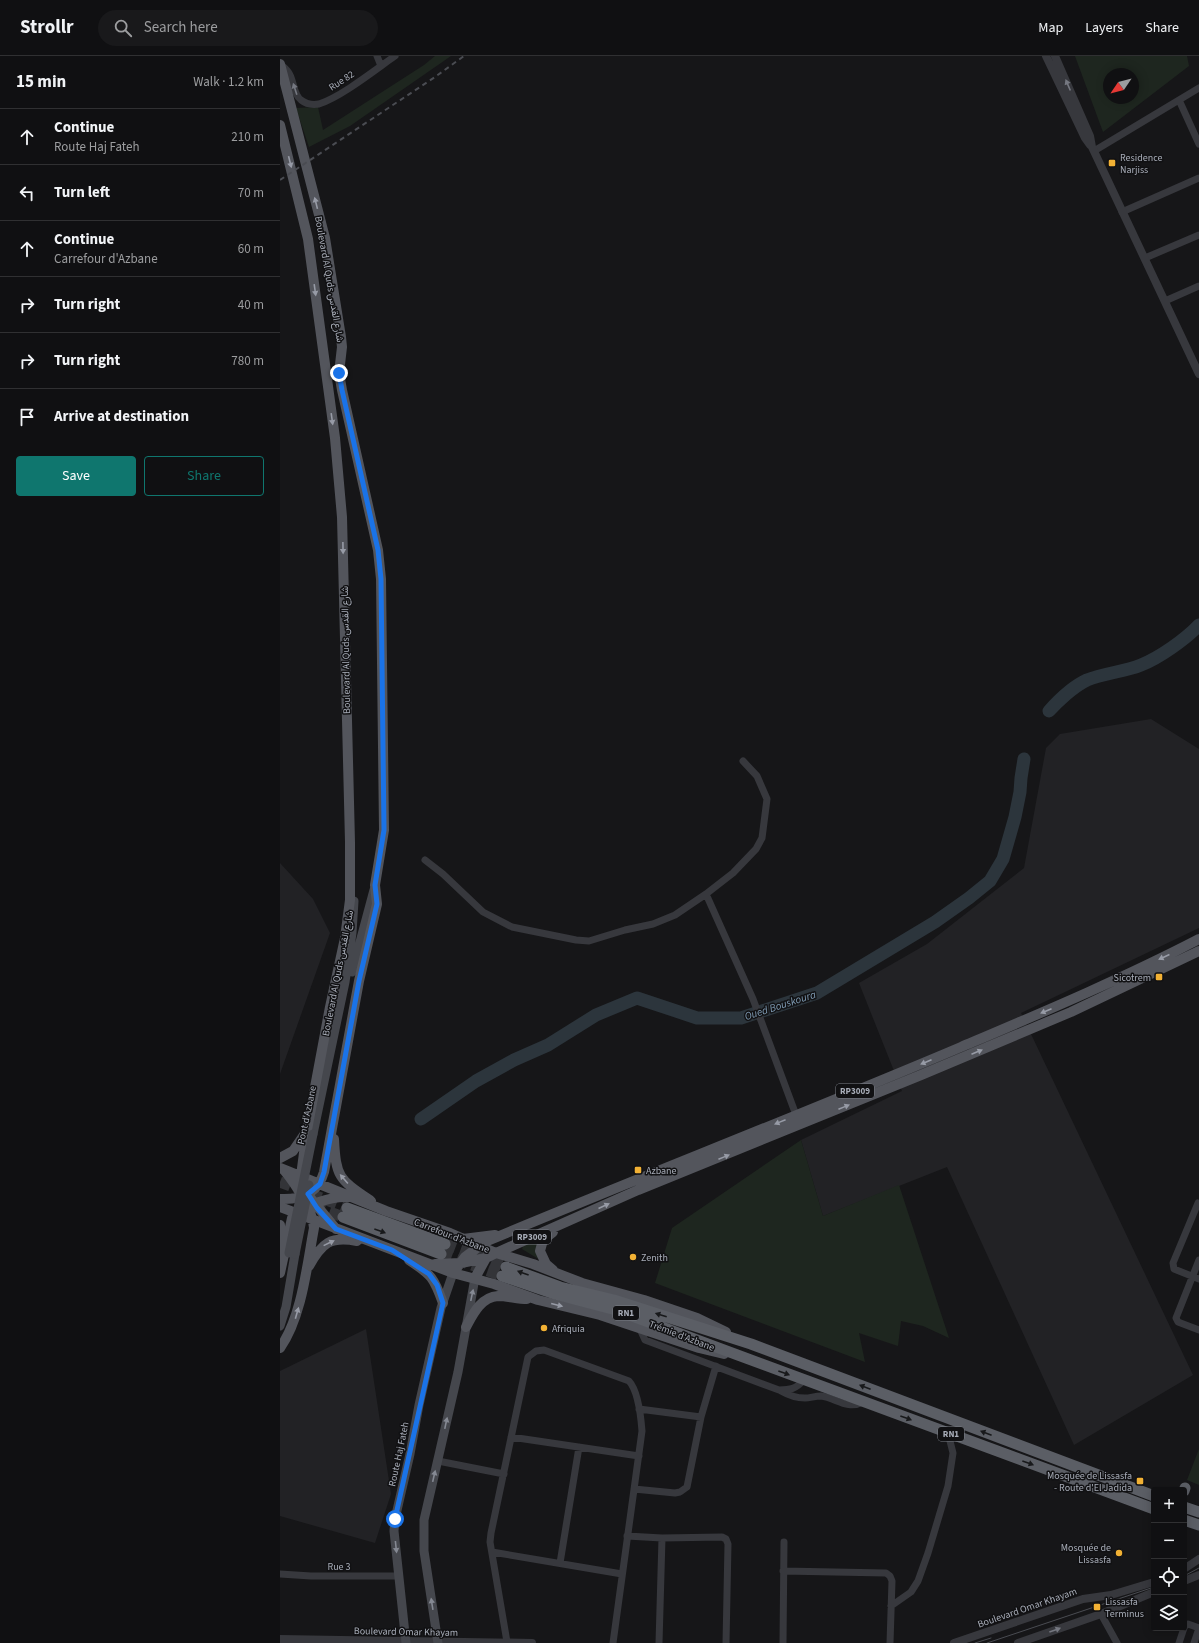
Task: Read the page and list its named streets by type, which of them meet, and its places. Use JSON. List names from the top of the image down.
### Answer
{
  "streets": {
    "highway": ["RN1", "Trémie d'Azbane"],
    "main road": [
      "Boulevard Al Quds شارع القدس",
      "RP3009",
      "Pont d'Azbane",
      "Carrefour d'Azbane",
      "Route Haj Fateh"
    ],
    "street": ["Rue 82", "Rue 3", "Boulevard Omar Khayam"]
  },
  "crossings": [
    ["Rue 82", "Boulevard Al Quds شارع القدس"],
    ["Boulevard Al Quds شارع القدس", "Pont d'Azbane"],
    ["Boulevard Al Quds شارع القدس", "Carrefour d'Azbane"],
    ["RP3009", "Carrefour d'Azbane"],
    ["RN1", "Trémie d'Azbane"],
    ["Route Haj Fateh", "Rue 3"],
    ["Route Haj Fateh", "Boulevard Omar Khayam"]
  ],
  "water": ["Oued Bouskoura"],
  "places": {
    "transit": [
      "Residence Narjiss",
      "Sicotrem",
      "Azbane",
      "Mosquée de Lissasfa - Route d'El Jadida",
      "Lissasfa Terminus"
    ],
    "other": ["Zenith", "Afriquia", "Mosquée de Lissasfa"]
  },
  "north": "bottom left",
  "page": {
    "header": "Strollr",
    "search": "Search here",
    "nav": ["Map", "Layers", "Share"],
    "heading": ["15 min", "Walk · 1.2 km"],
    "list": [
      ["Continue", "Route Haj Fateh", "210 m"],
      ["Turn left", "70 m"],
      ["Continue", "Carrefour d'Azbane", "60 m"],
      ["Turn right", "40 m"],
      ["Turn right", "780 m"],
      "Arrive at destination"
    ],
    "buttons": ["Save", "Share"],
    "map_buttons": ["+", "−"]
  }
}
